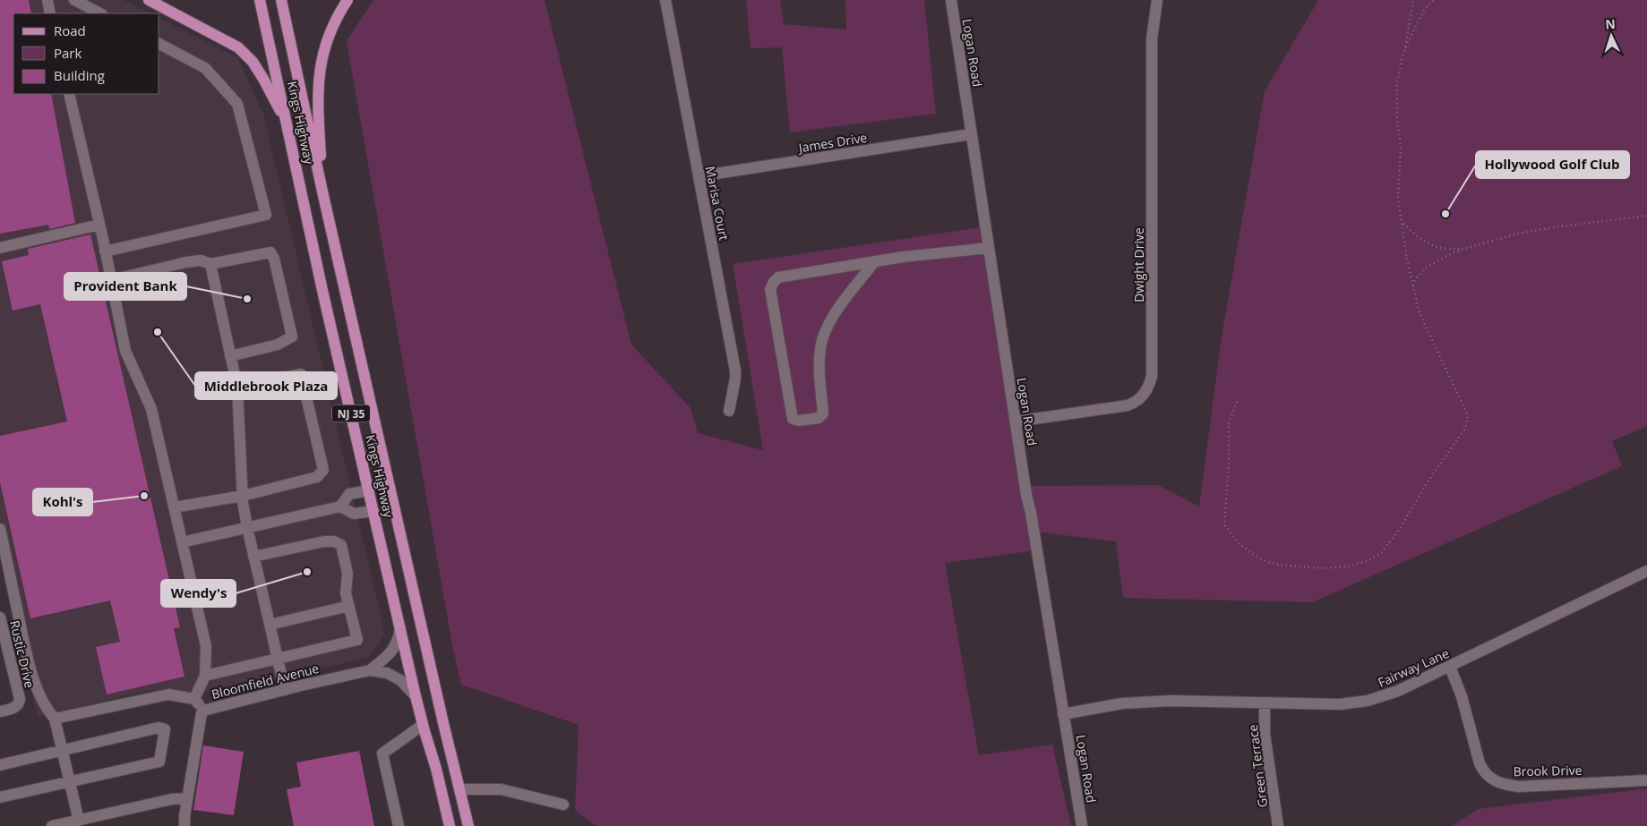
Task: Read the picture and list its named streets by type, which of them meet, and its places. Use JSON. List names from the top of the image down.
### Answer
{
  "streets": {
    "main road": ["Kings Highway", "NJ 35"],
    "street": [
      "Logan Road",
      "James Drive",
      "Marisa Court",
      "Dwight Drive",
      "Rustic Drive",
      "Fairway Lane",
      "Bloomfield Avenue",
      "Green Terrace",
      "Brook Drive"
    ]
  },
  "crossings": [
    ["Logan Road", "James Drive"],
    ["Logan Road", "Dwight Drive"],
    ["Logan Road", "Fairway Lane"],
    ["Kings Highway", "Bloomfield Avenue"],
    ["James Drive", "Marisa Court"],
    ["Fairway Lane", "Green Terrace"],
    ["Fairway Lane", "Brook Drive"]
  ],
  "places": [
    "Hollywood Golf Club",
    "Provident Bank",
    "Middlebrook Plaza",
    "Kohl's",
    "Wendy's"
  ],
  "legend": ["Road", "Park", "Building"],
  "north": "top"
}
